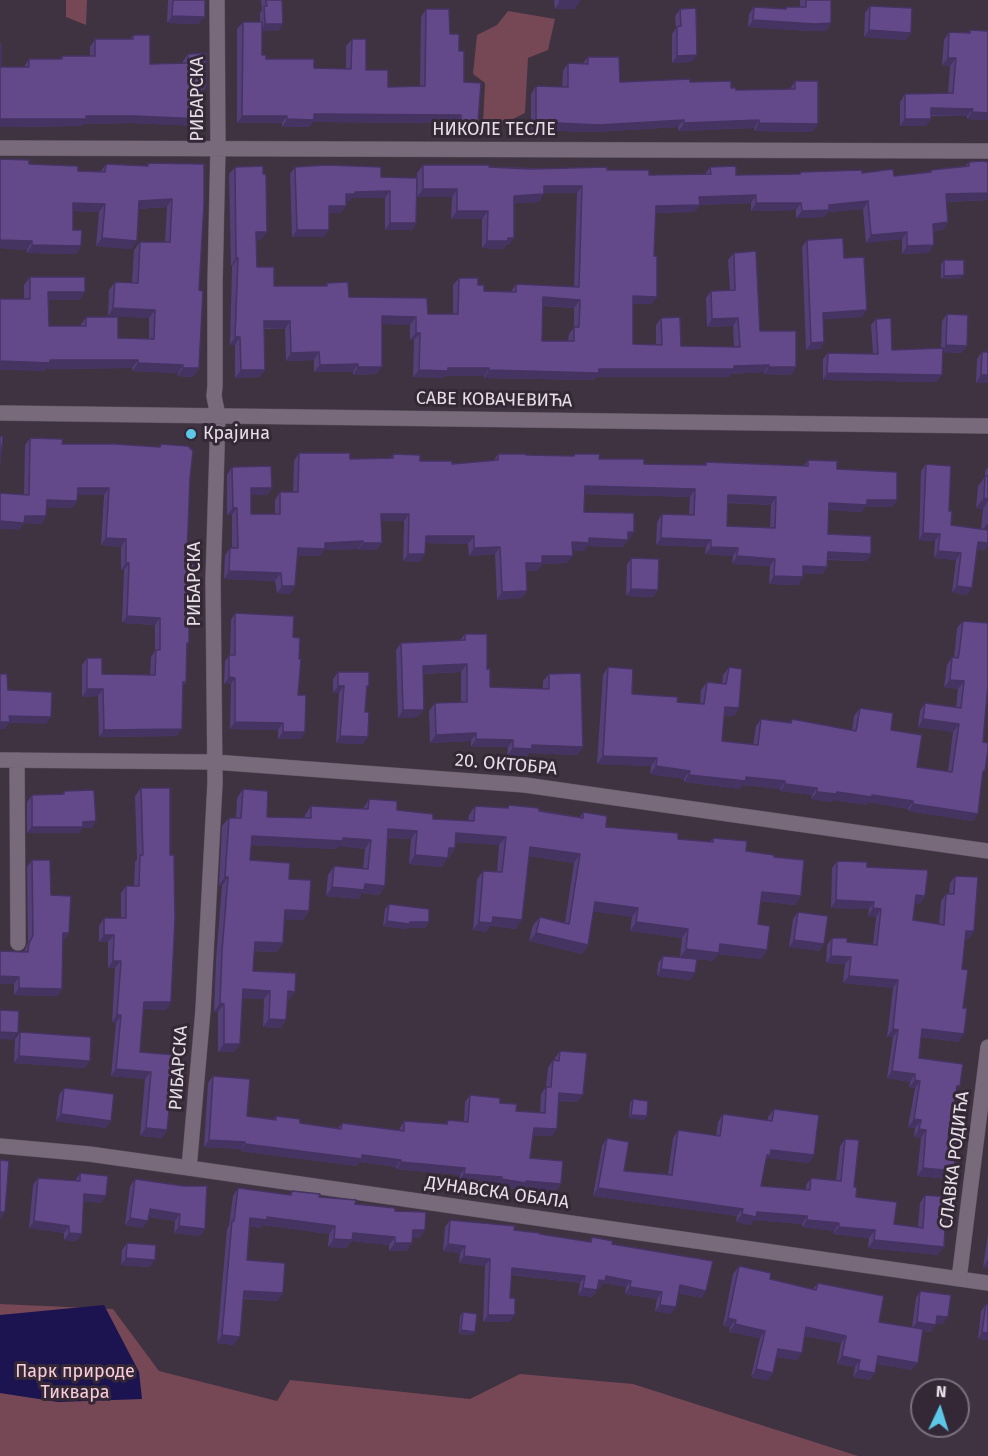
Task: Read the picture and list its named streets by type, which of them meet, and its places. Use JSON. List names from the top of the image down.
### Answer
{
  "streets": {
    "street": [
      "РИБАРСКА",
      "НИКОЛЕ ТЕСЛЕ",
      "САВЕ КОВАЧЕВИЋА",
      "20. ОКТОБРА",
      "СЛАВКА РОДИЋА",
      "ДУНАВСКА ОБАЛА"
    ]
  },
  "crossings": [
    ["РИБАРСКА", "НИКОЛЕ ТЕСЛЕ"],
    ["РИБАРСКА", "САВЕ КОВАЧЕВИЋА"],
    ["РИБАРСКА", "20. ОКТОБРА"],
    ["РИБАРСКА", "ДУНАВСКА ОБАЛА"],
    ["СЛАВКА РОДИЋА", "ДУНАВСКА ОБАЛА"]
  ],
  "parks": ["Парк природе Тиквара"],
  "places": ["Крајина"],
  "north": "top"
}
